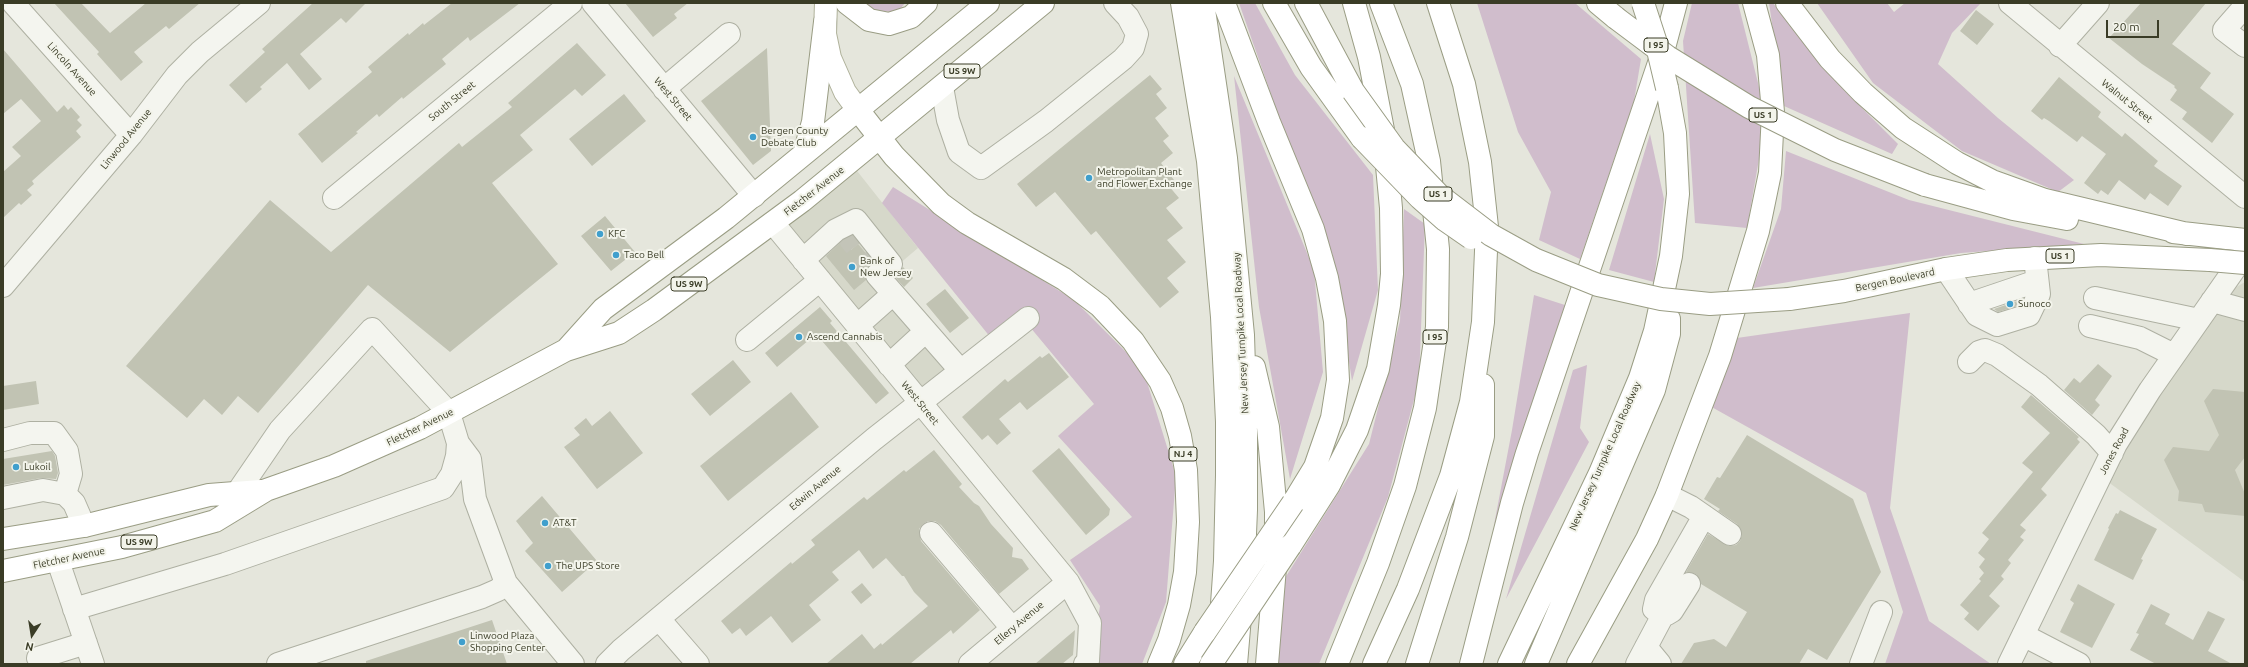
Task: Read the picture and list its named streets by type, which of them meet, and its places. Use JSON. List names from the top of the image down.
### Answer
{
  "streets": {
    "main road": [
      "I 95",
      "US 9W",
      "US 1",
      "Fletcher Avenue",
      "Bergen Boulevard",
      "New Jersey Turnpike Local Roadway",
      "NJ 4"
    ],
    "street": [
      "Lincoln Avenue",
      "West Street",
      "South Street",
      "Walnut Street",
      "Linwood Avenue",
      "Jones Road",
      "Edwin Avenue",
      "Ellery Avenue"
    ]
  },
  "crossings": [
    ["Lincoln Avenue", "Linwood Avenue"],
    ["West Street", "Fletcher Avenue"],
    ["West Street", "Edwin Avenue"],
    ["West Street", "Ellery Avenue"],
    ["US 1", "Bergen Boulevard"],
    ["Fletcher Avenue", "NJ 4"]
  ],
  "places": [
    "Bergen County Debate Club",
    "Metropolitan Plant and Flower Exchange",
    "KFC",
    "Taco Bell",
    "Bank of New Jersey",
    "Sunoco",
    "Ascend Cannabis",
    "Lukoil",
    "AT&T",
    "The UPS Store",
    "Linwood Plaza Shopping Center"
  ],
  "scale_bar": "20 m",
  "north": "bottom"
}
